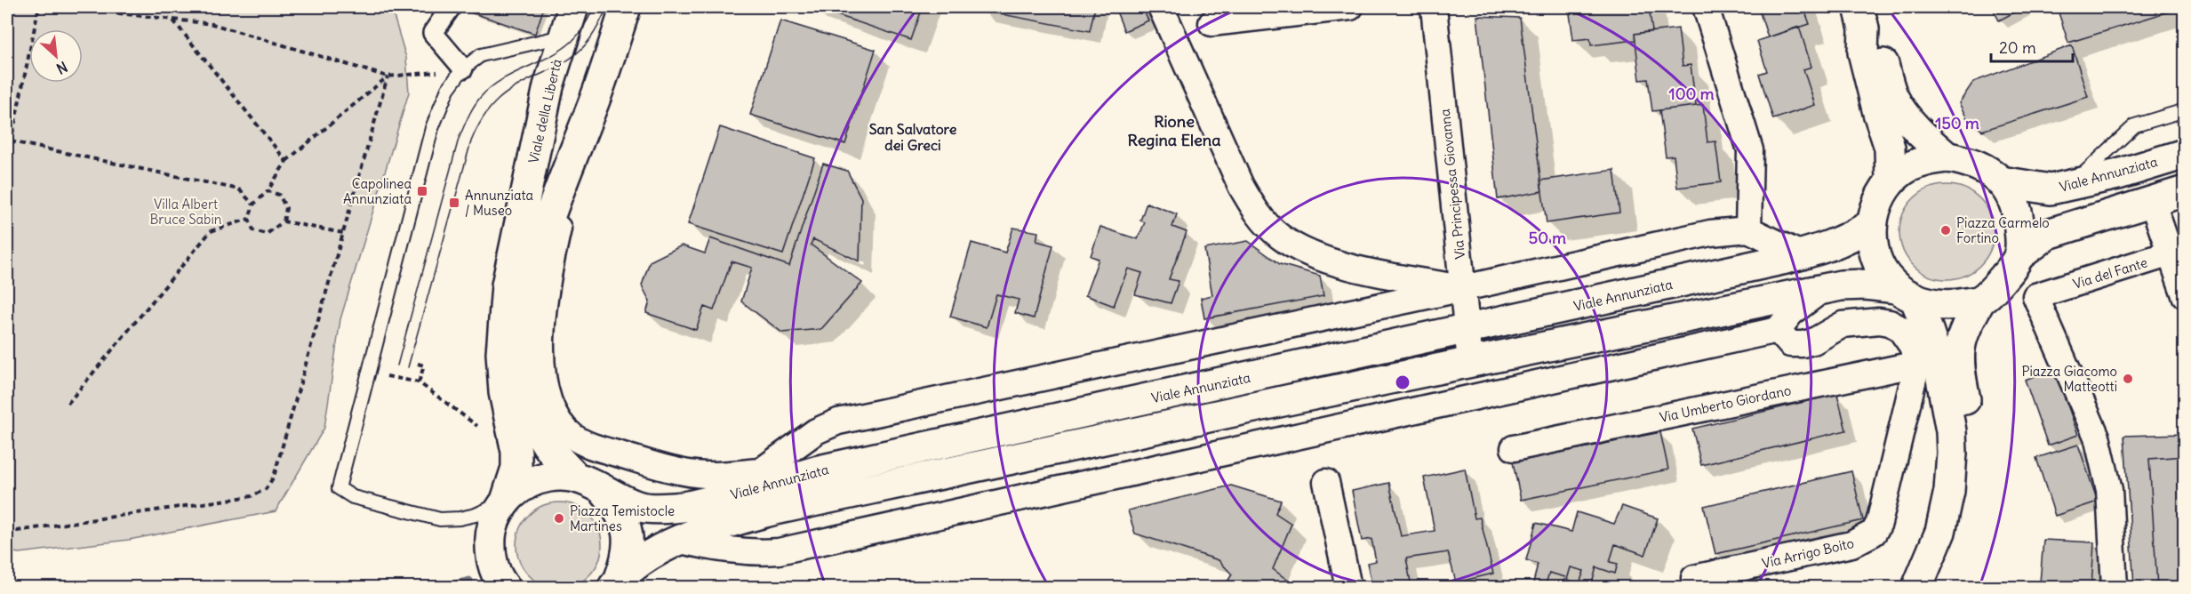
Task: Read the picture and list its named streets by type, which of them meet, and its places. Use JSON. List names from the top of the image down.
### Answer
{
  "streets": {
    "main road": ["Viale della Libertà", "Viale Annunziata"],
    "street": [
      "Via Principessa Giovanna",
      "Via del Fante",
      "Via Umberto Giordano",
      "Via Arrigo Boito"
    ]
  },
  "crossings": [
    ["Viale della Libertà", "Viale Annunziata"],
    ["Viale Annunziata", "Via Principessa Giovanna"],
    ["Via Umberto Giordano", "Via Arrigo Boito"]
  ],
  "districts": ["Rione Regina Elena", "San Salvatore dei Greci"],
  "parks": ["Villa Albert Bruce Sabin"],
  "places": {
    "transit": ["Capolinea Annunziata", "Annunziata / Museo"],
    "other": ["Piazza Carmelo Fortino", "Piazza Giacomo Matteotti", "Piazza Temistocle Martines"]
  },
  "scale_bar": "20 m",
  "north": "bottom right",
  "rings": ["100 m", "150 m", "50 m"]
}
